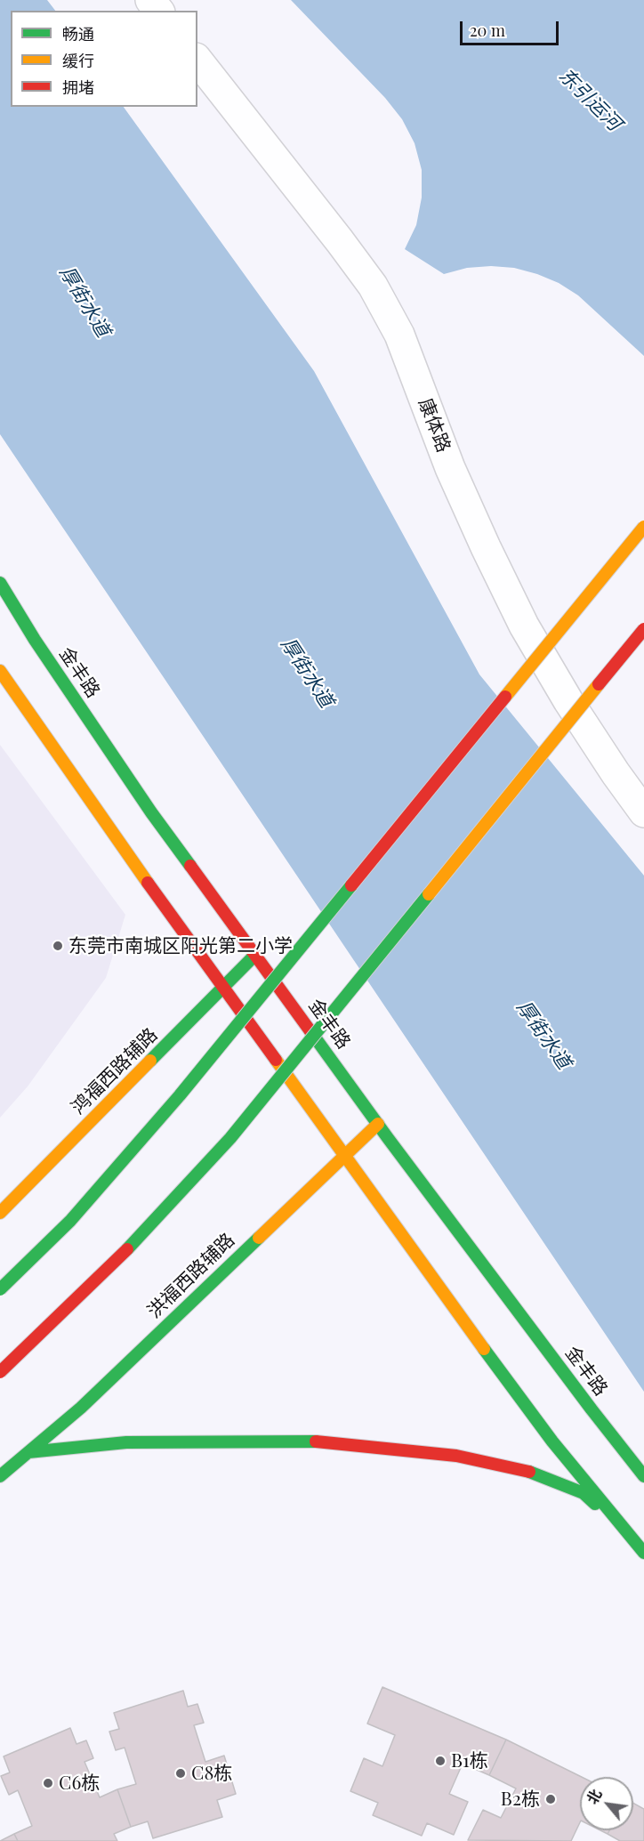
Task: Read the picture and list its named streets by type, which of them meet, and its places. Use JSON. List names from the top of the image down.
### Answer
{
  "streets": {
    "main road": ["金丰路", "鸿福西路辅路", "洪福西路辅路"],
    "street": ["康体路"]
  },
  "crossings": [
    ["金丰路", "鸿福西路辅路"],
    ["金丰路", "洪福西路辅路"]
  ],
  "water": ["东引运河", "厚街水道"],
  "places": [
    "东莞市南城区阳光第二小学",
    "B1栋",
    "C8栋",
    "C6栋",
    "B2栋"
  ],
  "legend": ["畅通", "缓行", "拥堵"],
  "scale_bar": "20 m",
  "north": "top left"
}
